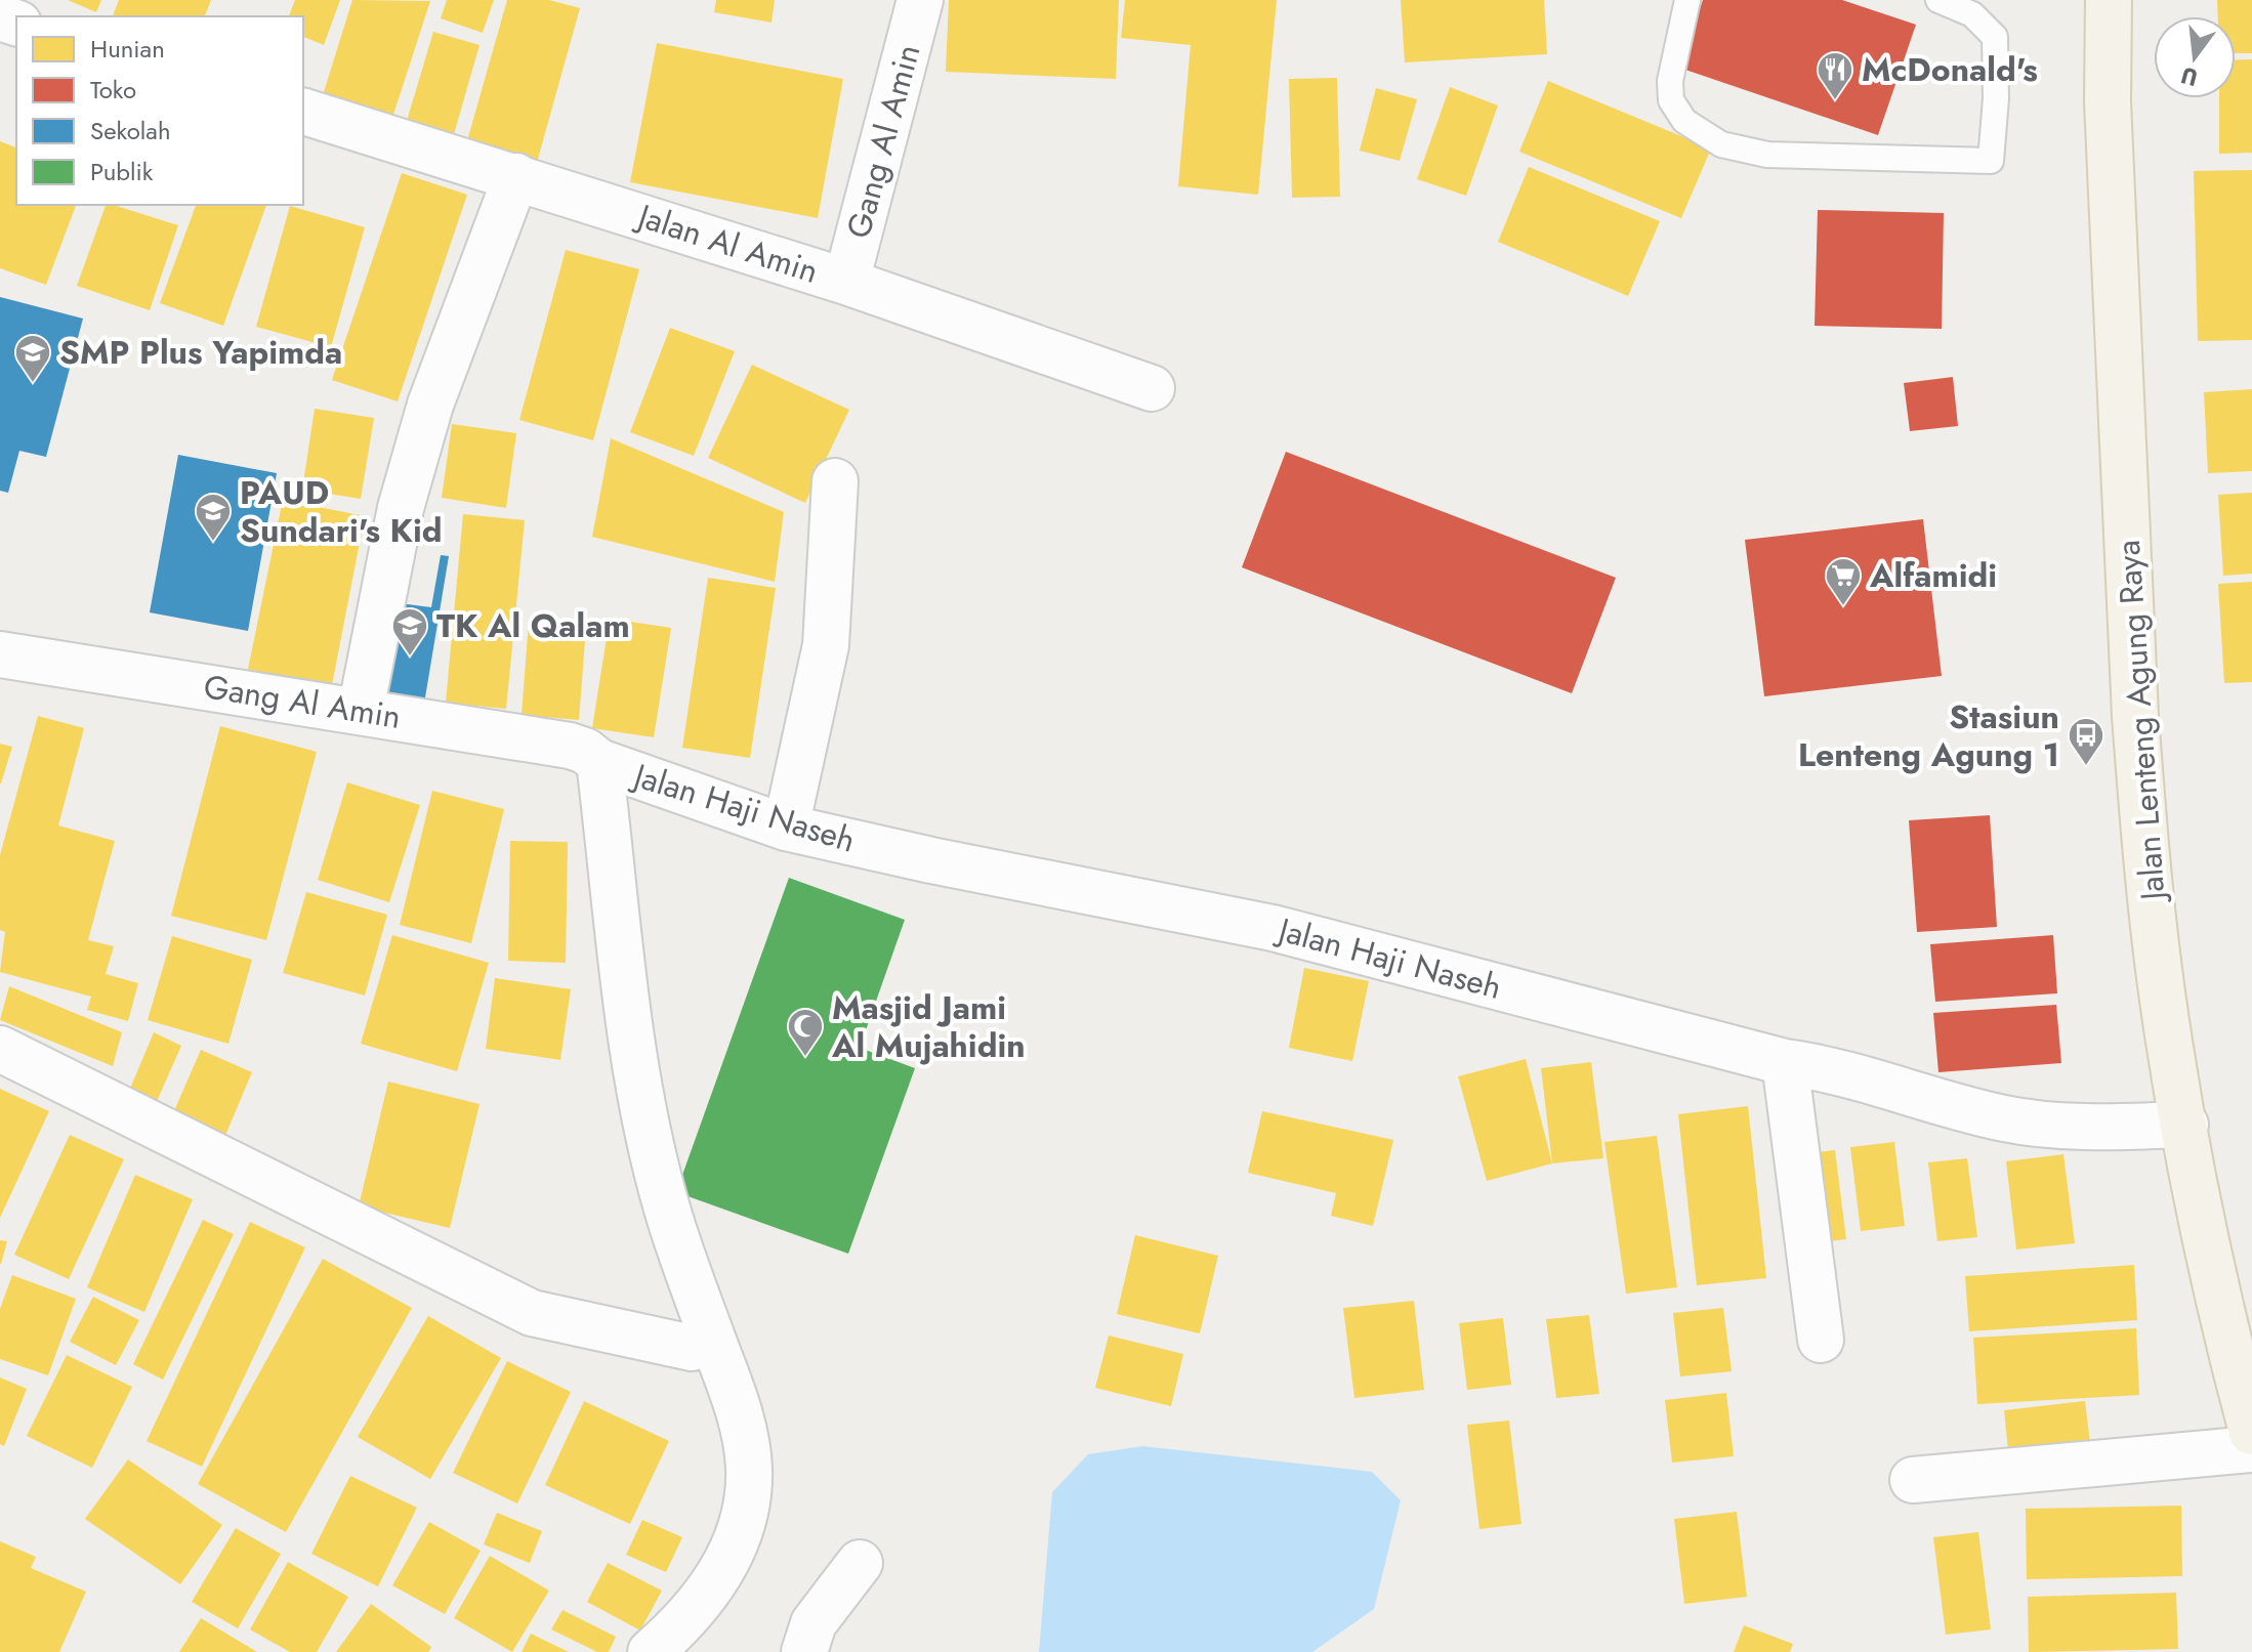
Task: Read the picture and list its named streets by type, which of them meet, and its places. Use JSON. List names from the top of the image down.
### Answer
{
  "streets": {
    "main road": ["Jalan Lenteng Agung Raya"],
    "street": ["Gang Al Amin", "Jalan Al Amin", "Jalan Haji Naseh"]
  },
  "crossings": [
    ["Gang Al Amin", "Jalan Al Amin"],
    ["Gang Al Amin", "Jalan Haji Naseh"],
    ["Jalan Lenteng Agung Raya", "Jalan Haji Naseh"]
  ],
  "places": {
    "restaurant": ["McDonald's"],
    "school or university": ["SMP Plus Yapimda", "PAUD Sundari's Kid", "TK Al Qalam"],
    "supermarket": ["Alfamidi"],
    "bus stop": ["Stasiun Lenteng Agung 1"],
    "mosque": ["Masjid Jami Al Mujahidin"]
  },
  "legend": [
    "Hunian",
    "Toko",
    "Sekolah",
    "Publik"
  ],
  "north": "bottom"
}
